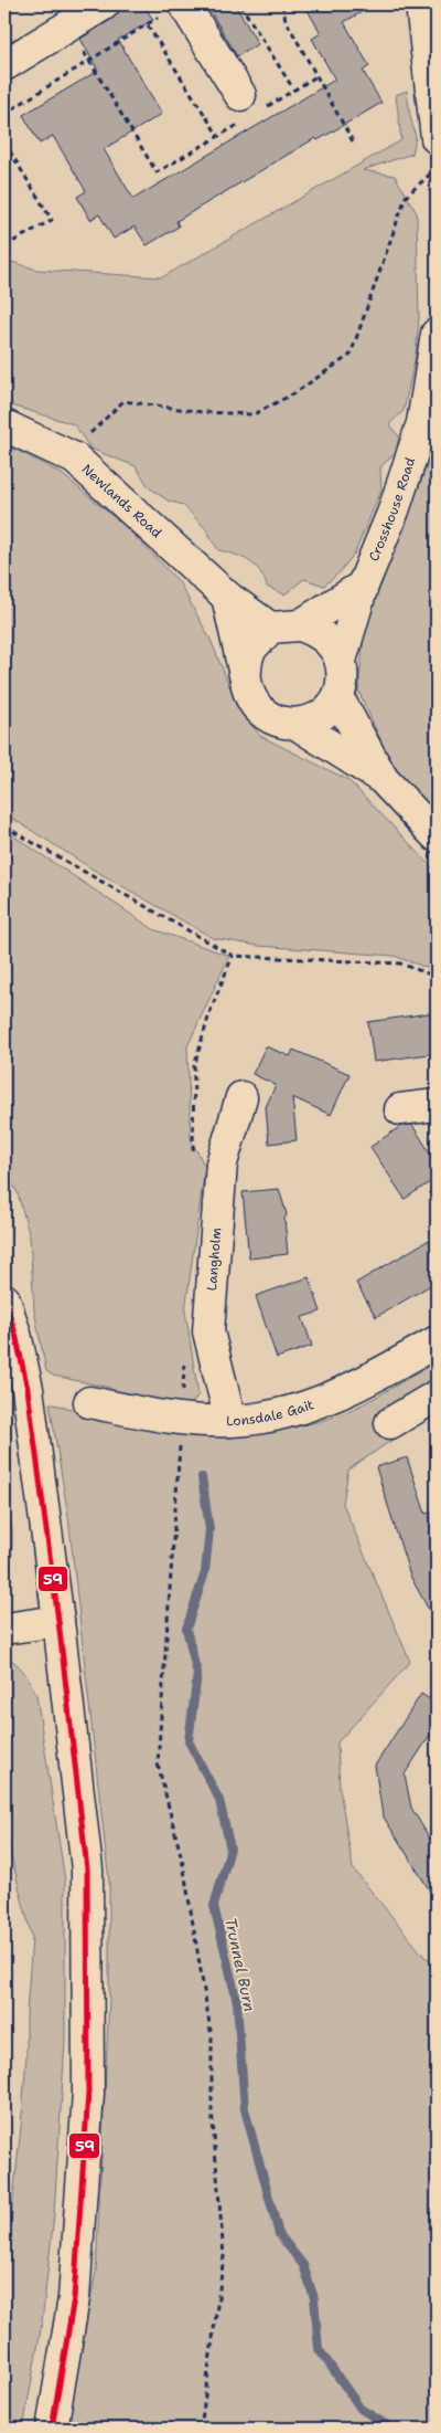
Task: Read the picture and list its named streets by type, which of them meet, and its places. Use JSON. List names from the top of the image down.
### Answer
{
  "streets": {
    "street": [
      "Newlands Road",
      "Crosshouse Road",
      "Langholm",
      "Lonsdale Gait"
    ]
  },
  "crossings": [
    ["Newlands Road", "Crosshouse Road"],
    ["Langholm", "Lonsdale Gait"]
  ],
  "water": ["Trunnel Burn"],
  "lines": ["transit line 59"]
}
